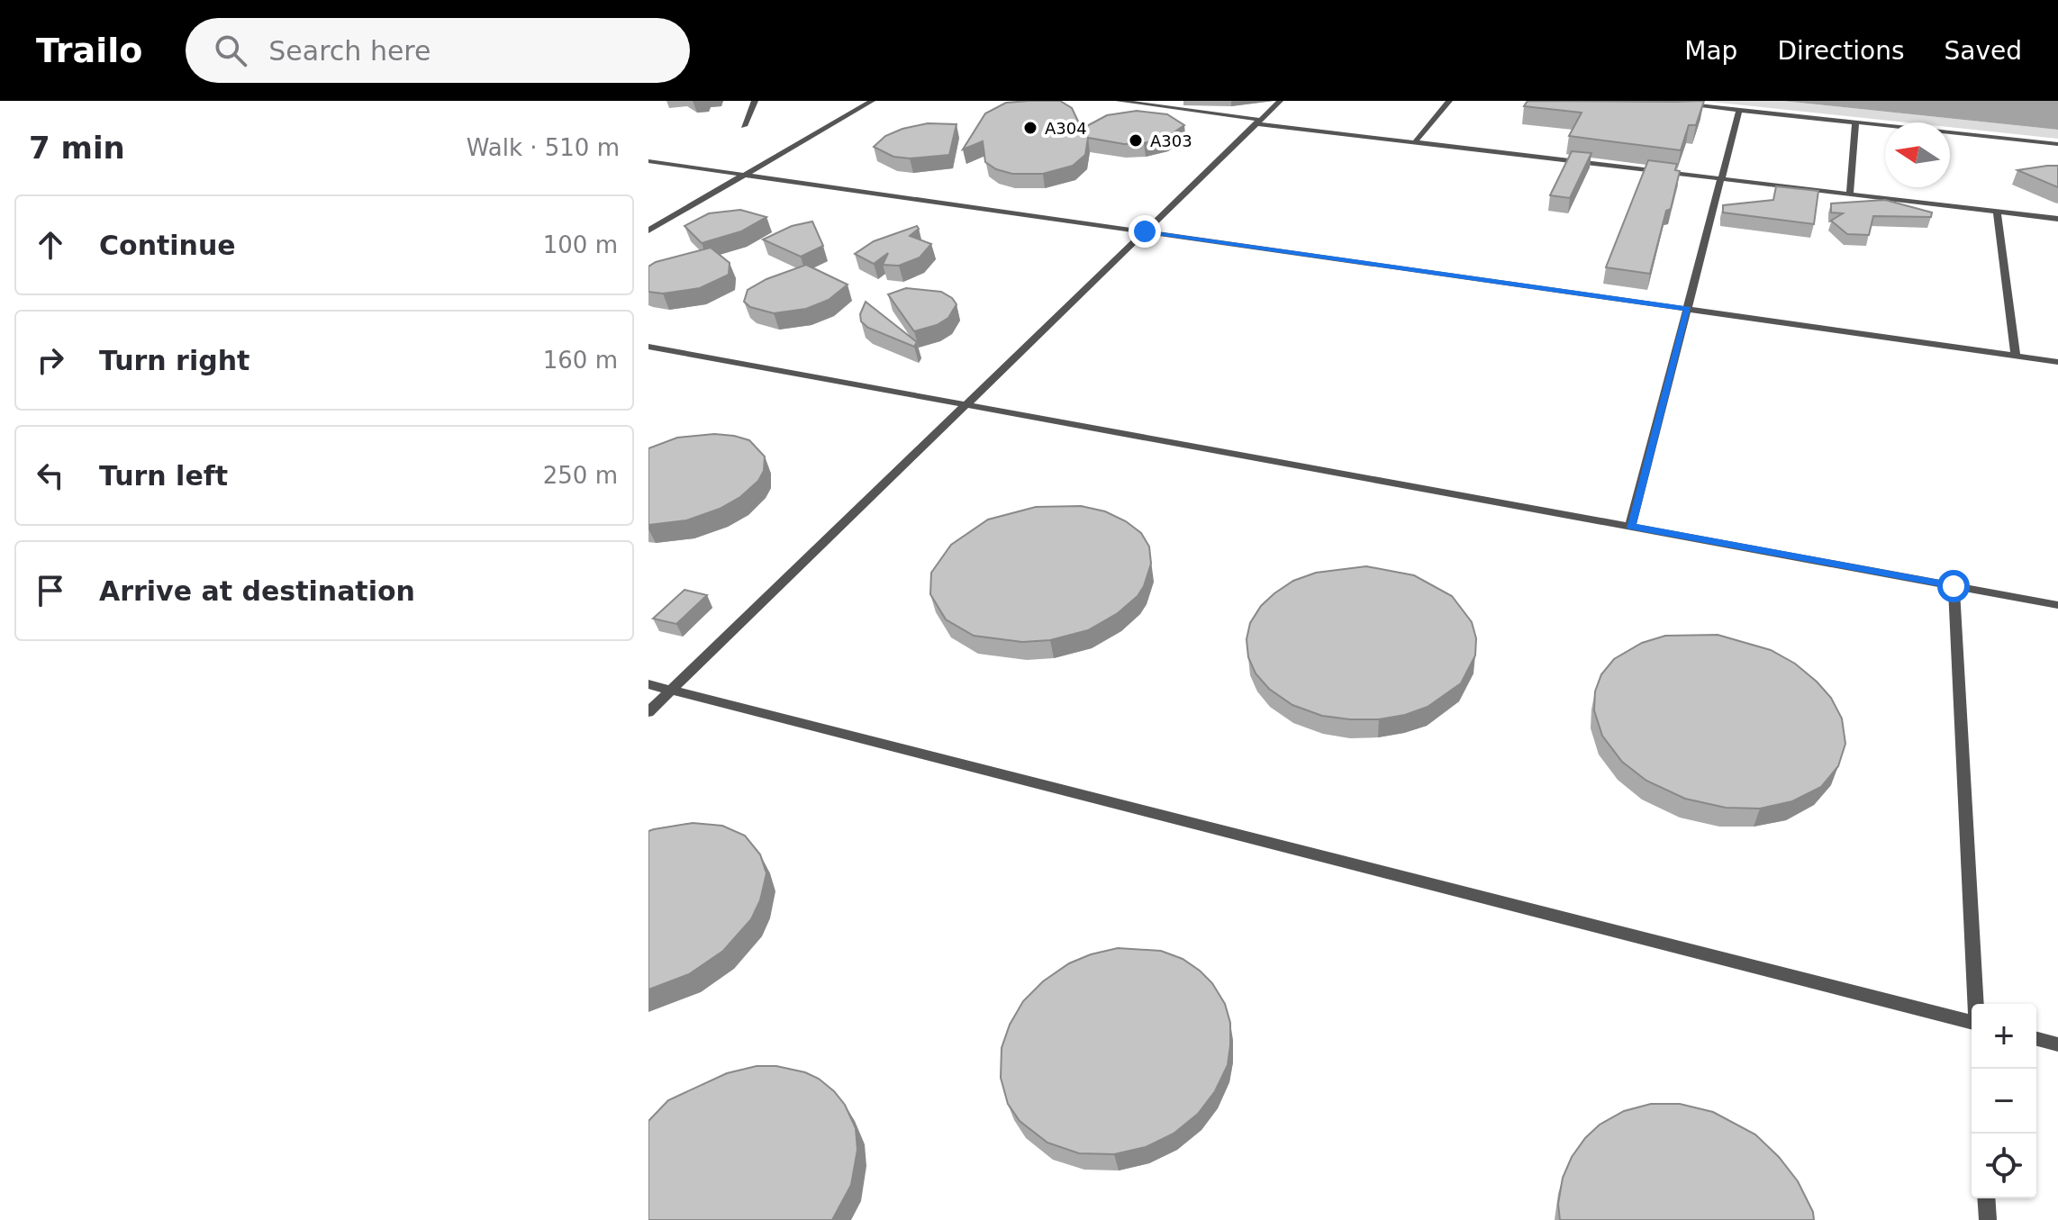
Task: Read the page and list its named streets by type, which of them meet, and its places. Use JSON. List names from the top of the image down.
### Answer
{
  "places": ["A304", "A303"],
  "north": "left",
  "page": {
    "header": "Trailo",
    "search": "Search here",
    "nav": ["Map", "Directions", "Saved"],
    "heading": ["7 min", "Walk · 510 m"],
    "list": [
      ["Continue", "100 m"],
      ["Turn right", "160 m"],
      ["Turn left", "250 m"],
      "Arrive at destination"
    ],
    "map_buttons": ["+", "−"]
  }
}
